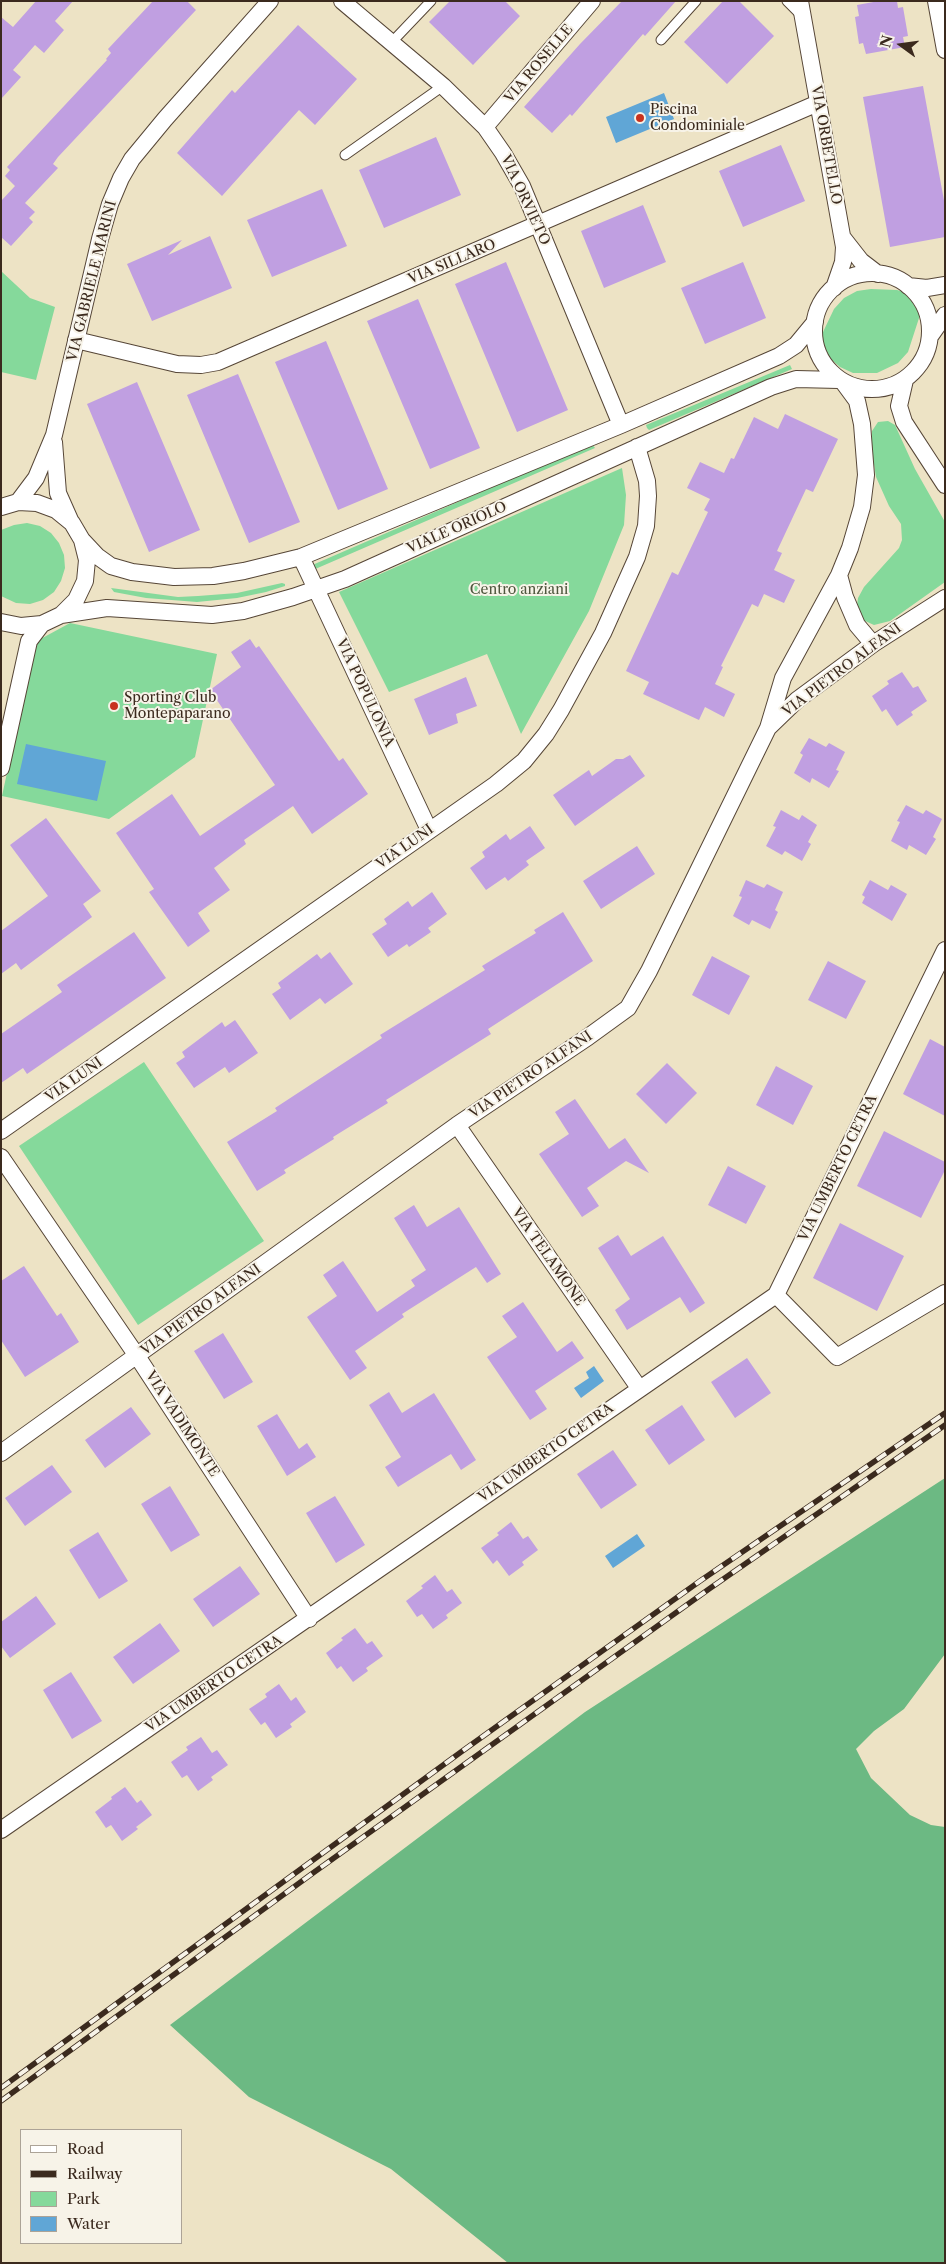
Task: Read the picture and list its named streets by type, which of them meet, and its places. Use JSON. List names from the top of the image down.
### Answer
{
  "streets": {
    "street": [
      "VIA ROSELLE",
      "VIA ORBETELLO",
      "VIA ORVIETO",
      "VIA SILLARO",
      "VIA GABRIELE MARINI",
      "VIALE ORIOLO",
      "VIA PIETRO ALFANI",
      "VIA POPULONIA",
      "VIA LUNI",
      "VIA UMBERTO CETRA",
      "VIA TELAMONE",
      "VIA VADIMONTE"
    ]
  },
  "crossings": [
    ["VIA ROSELLE", "VIA ORVIETO"],
    ["VIA ORBETELLO", "VIA SILLARO"],
    ["VIA ORBETELLO", "VIALE ORIOLO"],
    ["VIA ORVIETO", "VIA SILLARO"],
    ["VIA SILLARO", "VIA GABRIELE MARINI"],
    ["VIALE ORIOLO", "VIA POPULONIA"],
    ["VIALE ORIOLO", "VIA LUNI"],
    ["VIA PIETRO ALFANI", "VIA TELAMONE"],
    ["VIA PIETRO ALFANI", "VIA VADIMONTE"],
    ["VIA POPULONIA", "VIA LUNI"],
    ["VIA UMBERTO CETRA", "VIA TELAMONE"],
    ["VIA UMBERTO CETRA", "VIA VADIMONTE"]
  ],
  "parks": ["Centro anziani"],
  "places": ["Piscina Condominiale", "Sporting Club Montepaparano"],
  "legend": [
    "Road",
    "Railway",
    "Park",
    "Water"
  ],
  "north": "left"
}
